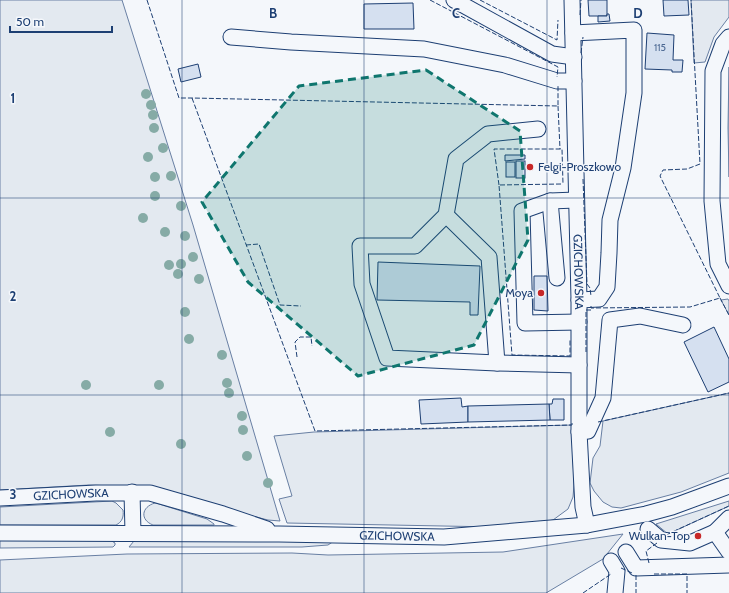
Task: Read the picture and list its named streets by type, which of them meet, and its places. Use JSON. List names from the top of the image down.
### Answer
{
  "streets": {
    "street": ["GZICHOWSKA"]
  },
  "places": ["Felgi-Proszkowo", "Moya", "Wulkan-Top"],
  "house_numbers": ["115"],
  "scale_bar": "50 m",
  "grid": {
    "columns": ["B", "C", "D"],
    "rows": ["1", "2", "3"]
  }
}
